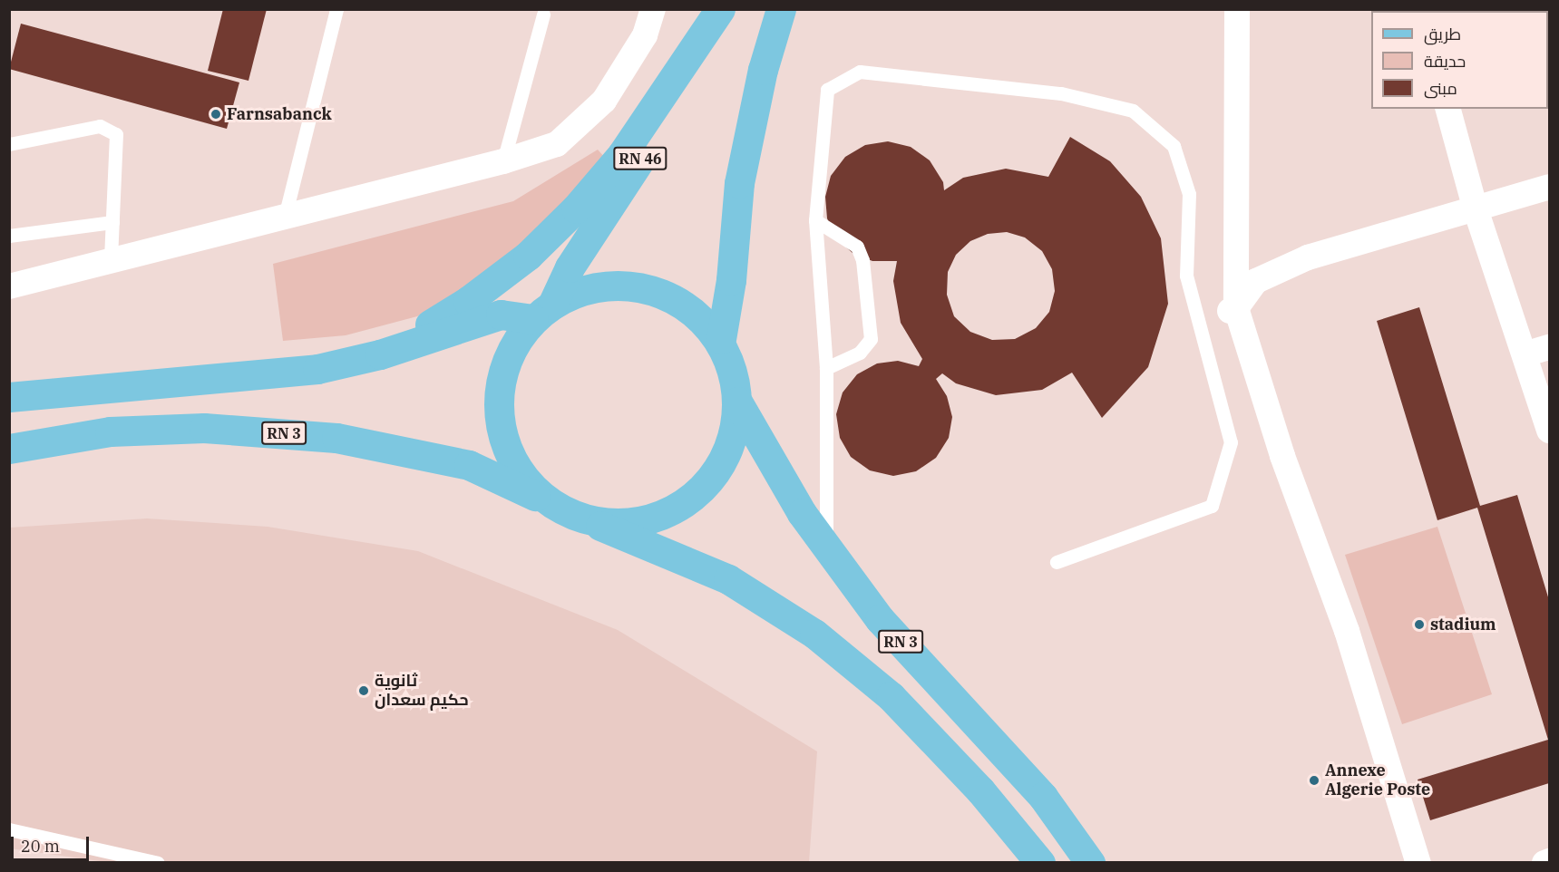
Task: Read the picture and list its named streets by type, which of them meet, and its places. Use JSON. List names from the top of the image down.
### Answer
{
  "streets": {
    "main road": ["RN 46", "RN 3"]
  },
  "places": [
    "Farnsabanck",
    "stadium",
    "ثانوية حكيم سعدان",
    "Annexe Algerie Poste"
  ],
  "legend": ["طريق", "حديقة", "مبنى"],
  "scale_bar": "20 m"
}
